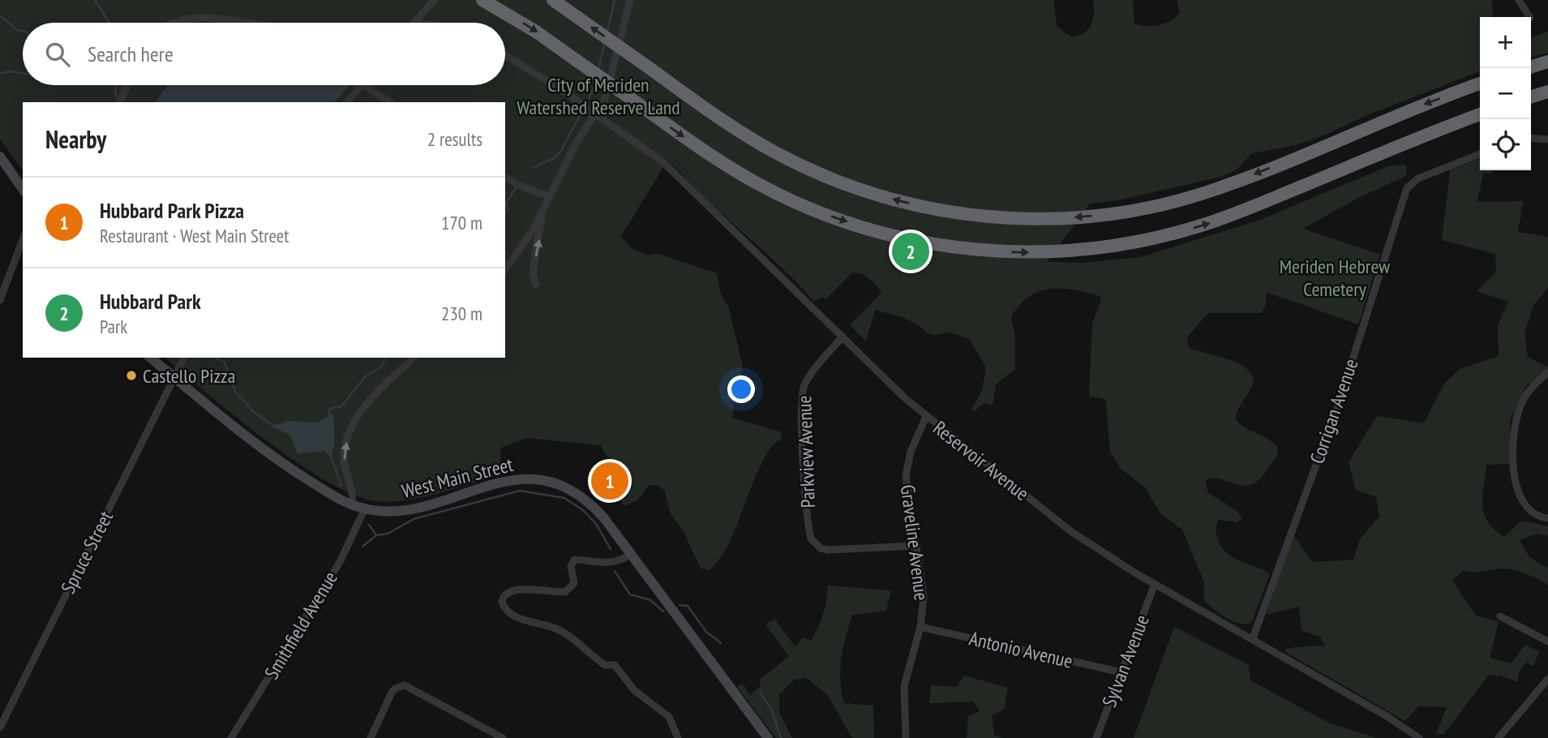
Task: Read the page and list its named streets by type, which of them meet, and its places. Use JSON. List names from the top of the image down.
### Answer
{
  "streets": {
    "main road": ["West Main Street"],
    "street": [
      "Corrigan Avenue",
      "Parkview Avenue",
      "Reservoir Avenue",
      "Graveline Avenue",
      "Spruce Street",
      "Smithfield Avenue",
      "Antonio Avenue",
      "Sylvan Avenue"
    ]
  },
  "crossings": [
    ["Corrigan Avenue", "Reservoir Avenue"],
    ["Parkview Avenue", "Reservoir Avenue"],
    ["Parkview Avenue", "Graveline Avenue"],
    ["Reservoir Avenue", "Graveline Avenue"],
    ["Reservoir Avenue", "Sylvan Avenue"],
    ["West Main Street", "Spruce Street"],
    ["West Main Street", "Smithfield Avenue"],
    ["Graveline Avenue", "Antonio Avenue"],
    ["Antonio Avenue", "Sylvan Avenue"]
  ],
  "parks": ["City of Meriden Watershed Reserve Land", "Meriden Hebrew Cemetery"],
  "places": ["Castello Pizza"],
  "page": {
    "map_buttons": ["+", "−"],
    "search": "Search here",
    "heading": ["Nearby", "2 results"],
    "list": [
      {
        "mark": "1",
        "name": "Hubbard Park Pizza",
        "note": "Restaurant · West Main Street",
        "value": "170 m"
      },
      {
        "mark": "2",
        "name": "Hubbard Park",
        "note": "Park",
        "value": "230 m"
      }
    ],
    "pins": ["2", "1"]
  }
}
